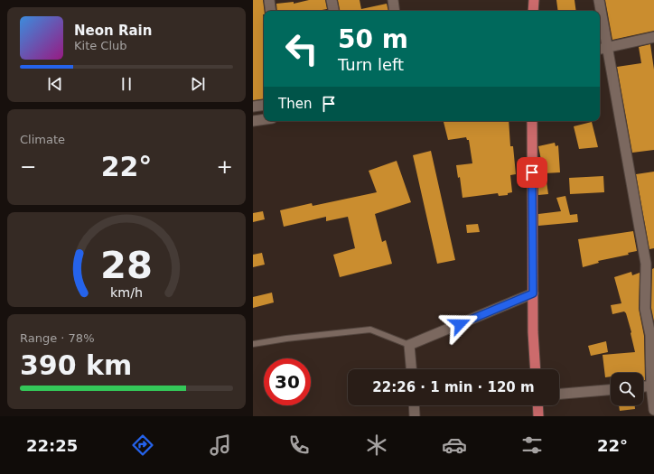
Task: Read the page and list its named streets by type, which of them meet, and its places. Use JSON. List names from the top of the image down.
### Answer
{
  "page": {
    "turn": ["50 m", "Turn left"],
    "song": ["Neon Rain", "Kite Club"],
    "then": "Then",
    "tile": [
      "Climate",
      ["Range · 78%", "390 km"]
    ],
    "heat": ["−", "22°", "+"],
    "limit": "30",
    "trip": "22:26 · 1 min · 120 m",
    "tabs": ["22:25", "22°"],
    "gauge": ["28", "km/h"]
  }
}
